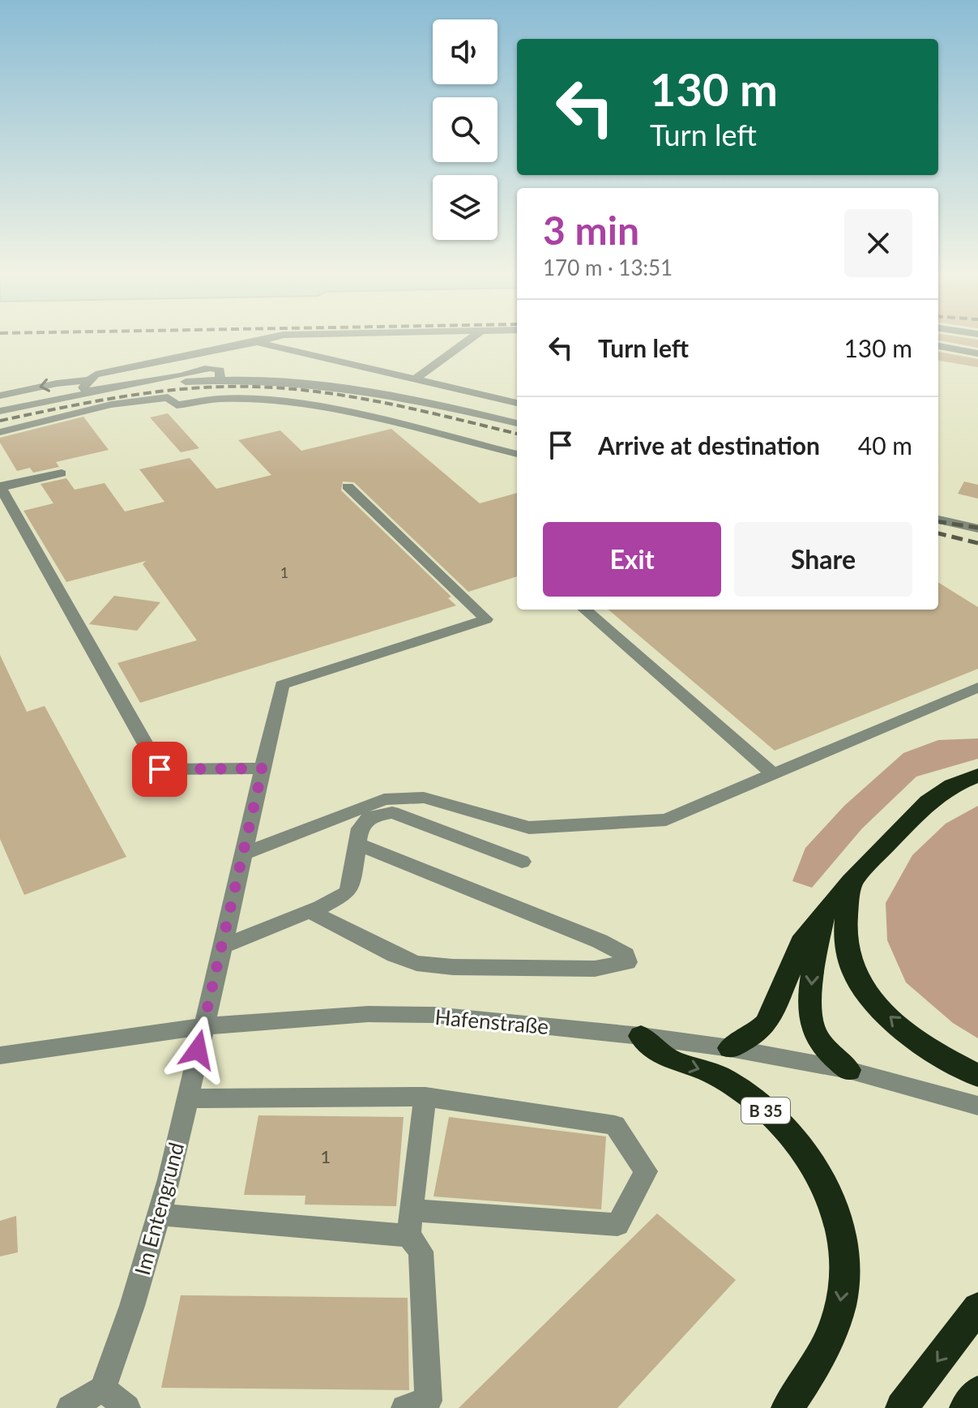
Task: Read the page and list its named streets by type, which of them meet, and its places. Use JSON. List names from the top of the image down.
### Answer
{
  "streets": {
    "highway": ["B 35"],
    "street": ["Hafenstraße", "Im Entengrund"]
  },
  "crossings": [
    ["Hafenstraße", "B 35"],
    ["Hafenstraße", "Im Entengrund"]
  ],
  "house_numbers": ["1", "1"],
  "page": {
    "turn": ["130 m", "Turn left"],
    "heading": ["3 min", "170 m · 13:51"],
    "list": [
      {
        "name": "Turn left",
        "value": "130 m"
      },
      {
        "name": "Arrive at destination",
        "value": "40 m"
      }
    ],
    "buttons": ["Exit", "Share"]
  }
}
